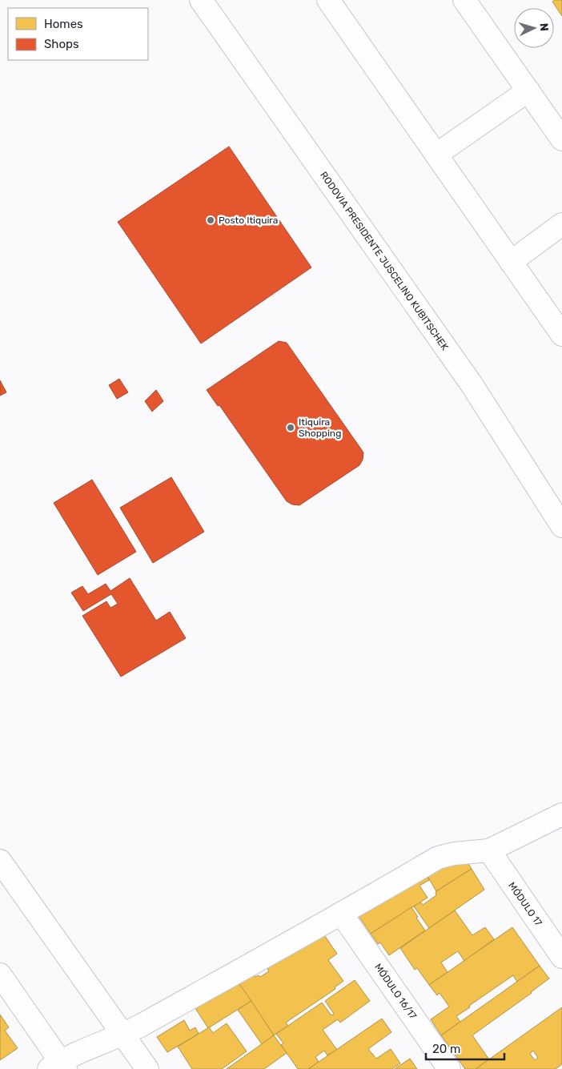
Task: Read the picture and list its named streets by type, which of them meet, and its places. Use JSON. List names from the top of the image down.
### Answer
{
  "streets": {
    "main road": ["RODOVIA PRESIDENTE JUSCELINO KUBITSCHEK", "MÓDULO 17", "MÓDULO 16/17"]
  },
  "places": ["Posto Itiquira", "Itiquira Shopping"],
  "legend": ["Homes", "Shops"],
  "scale_bar": "20 m",
  "north": "right"
}
